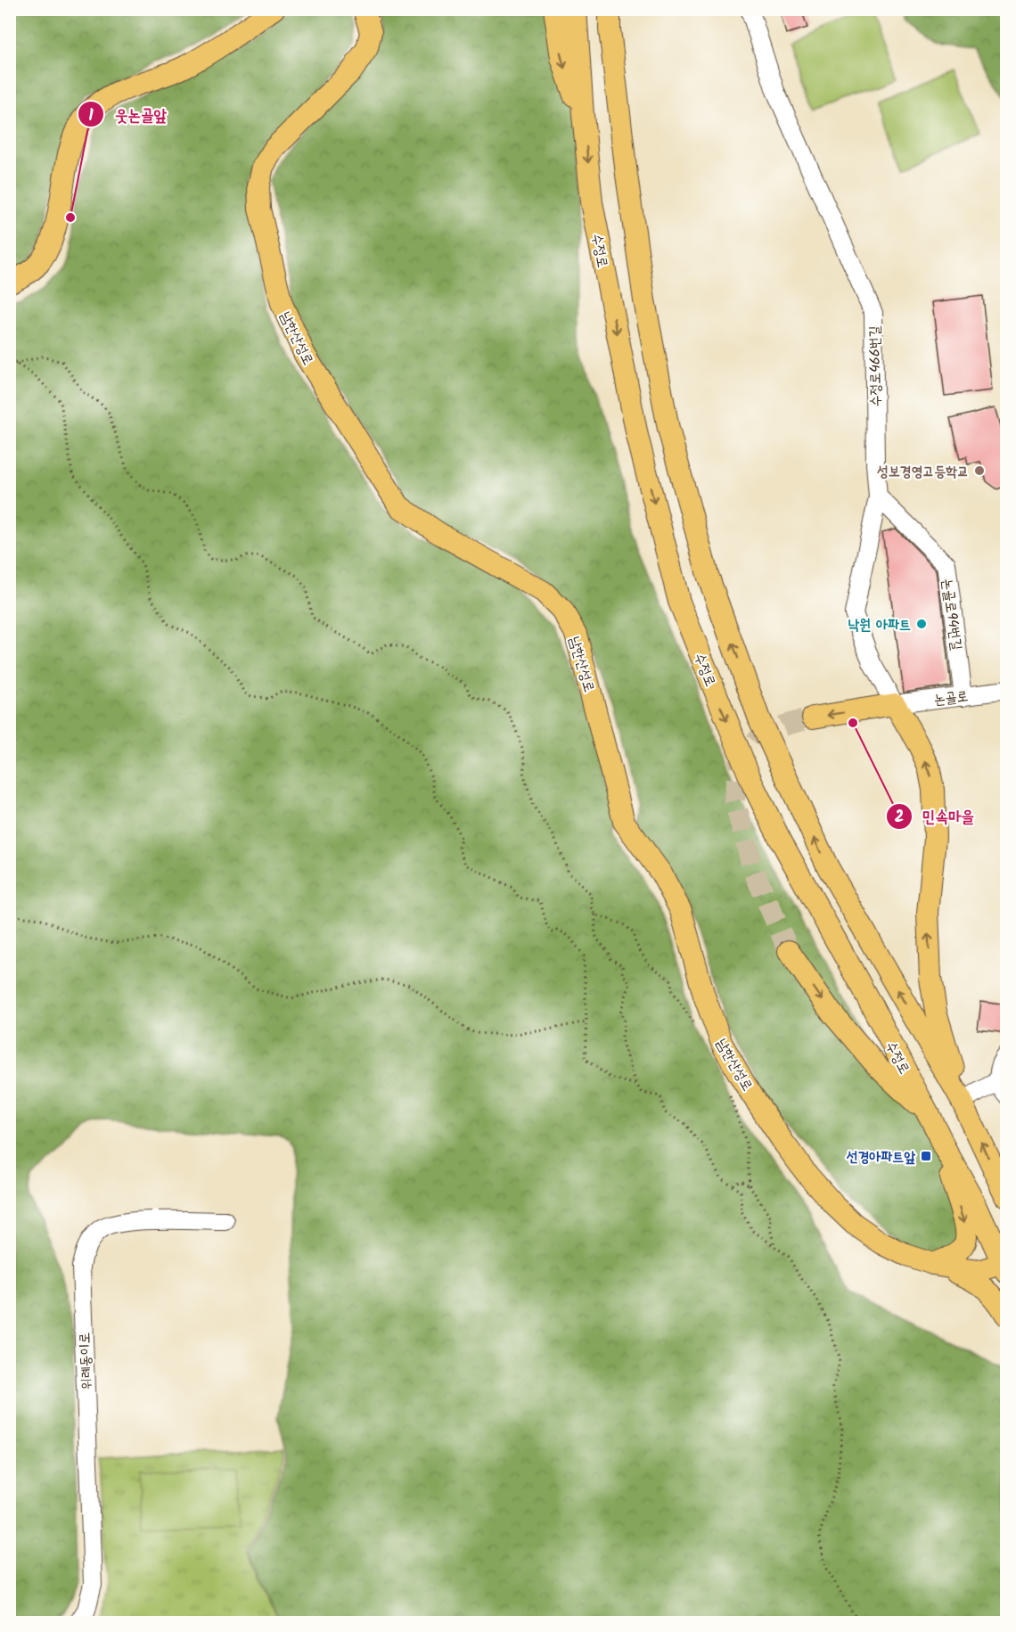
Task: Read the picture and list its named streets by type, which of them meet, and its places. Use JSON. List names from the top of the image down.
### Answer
{
  "streets": {
    "main road": ["수정로", "남한산성로"],
    "street": [
      "수정로466번길",
      "논골로94번길",
      "논골로",
      "위례동이로"
    ]
  },
  "crossings": [
    ["수정로", "남한산성로"],
    ["수정로466번길", "논골로94번길"],
    ["수정로466번길", "논골로"],
    ["논골로94번길", "논골로"]
  ],
  "places": {
    "other": [
      "웃논골앞",
      "성보경영고등학교",
      "낙원 아파트",
      "민속마을"
    ],
    "transit": ["선경아파트앞"]
  }
}
